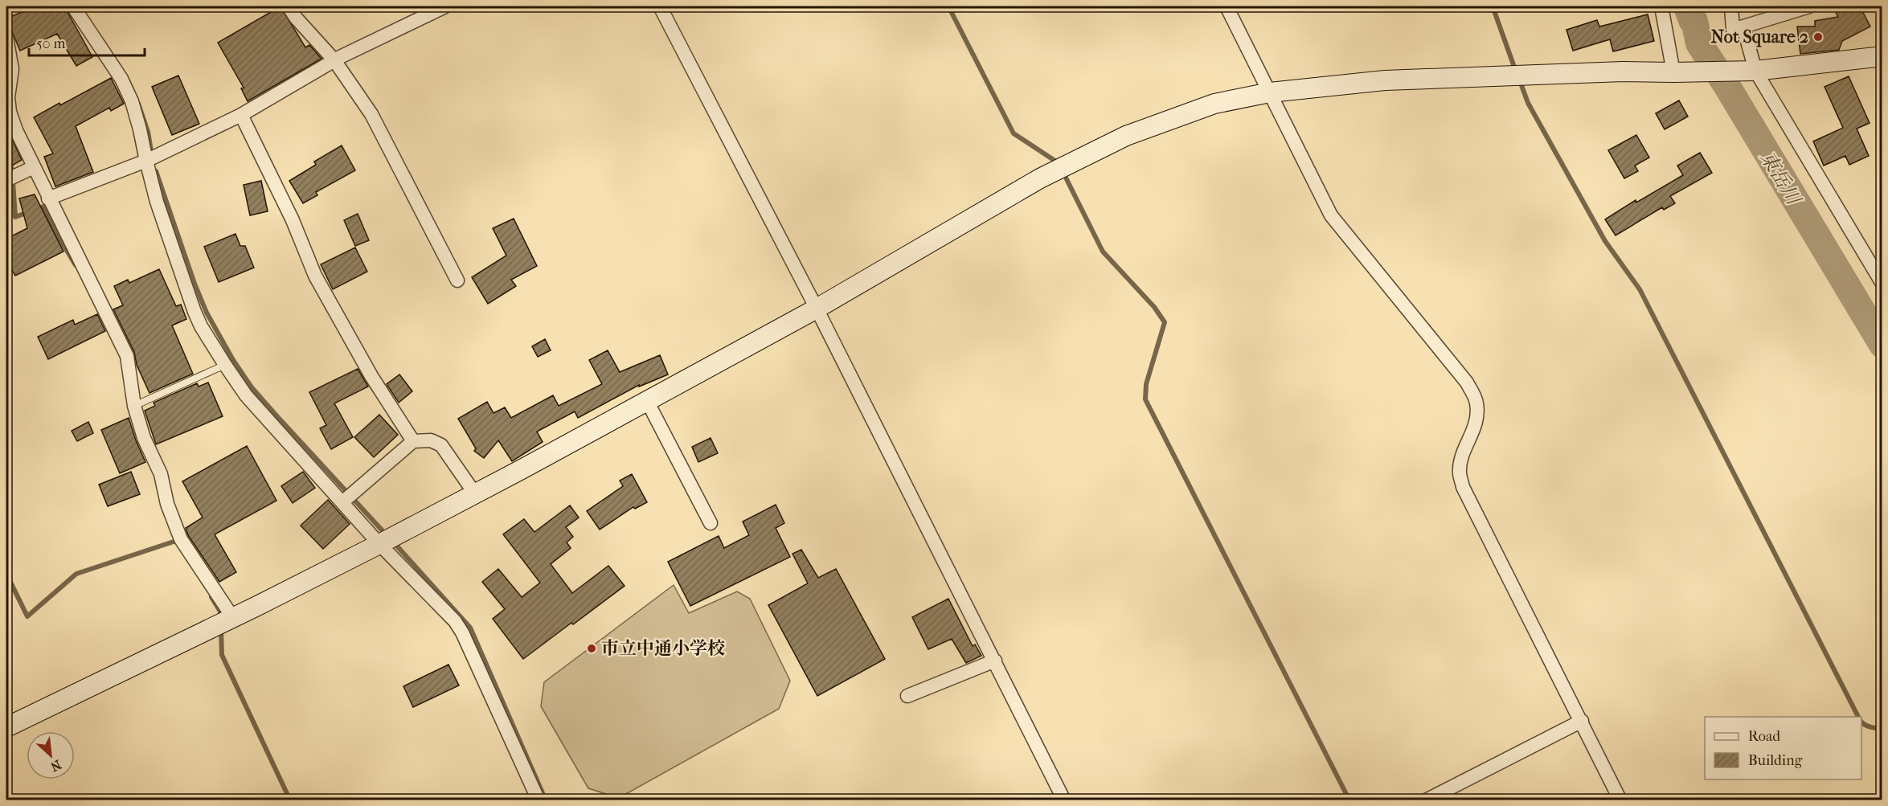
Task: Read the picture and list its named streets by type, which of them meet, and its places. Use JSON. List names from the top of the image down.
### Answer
{
  "water": ["東岳川"],
  "places": ["Not Square 2", "市立中通小学校"],
  "legend": ["Road", "Building"],
  "scale_bar": "50 m",
  "north": "bottom right"
}
